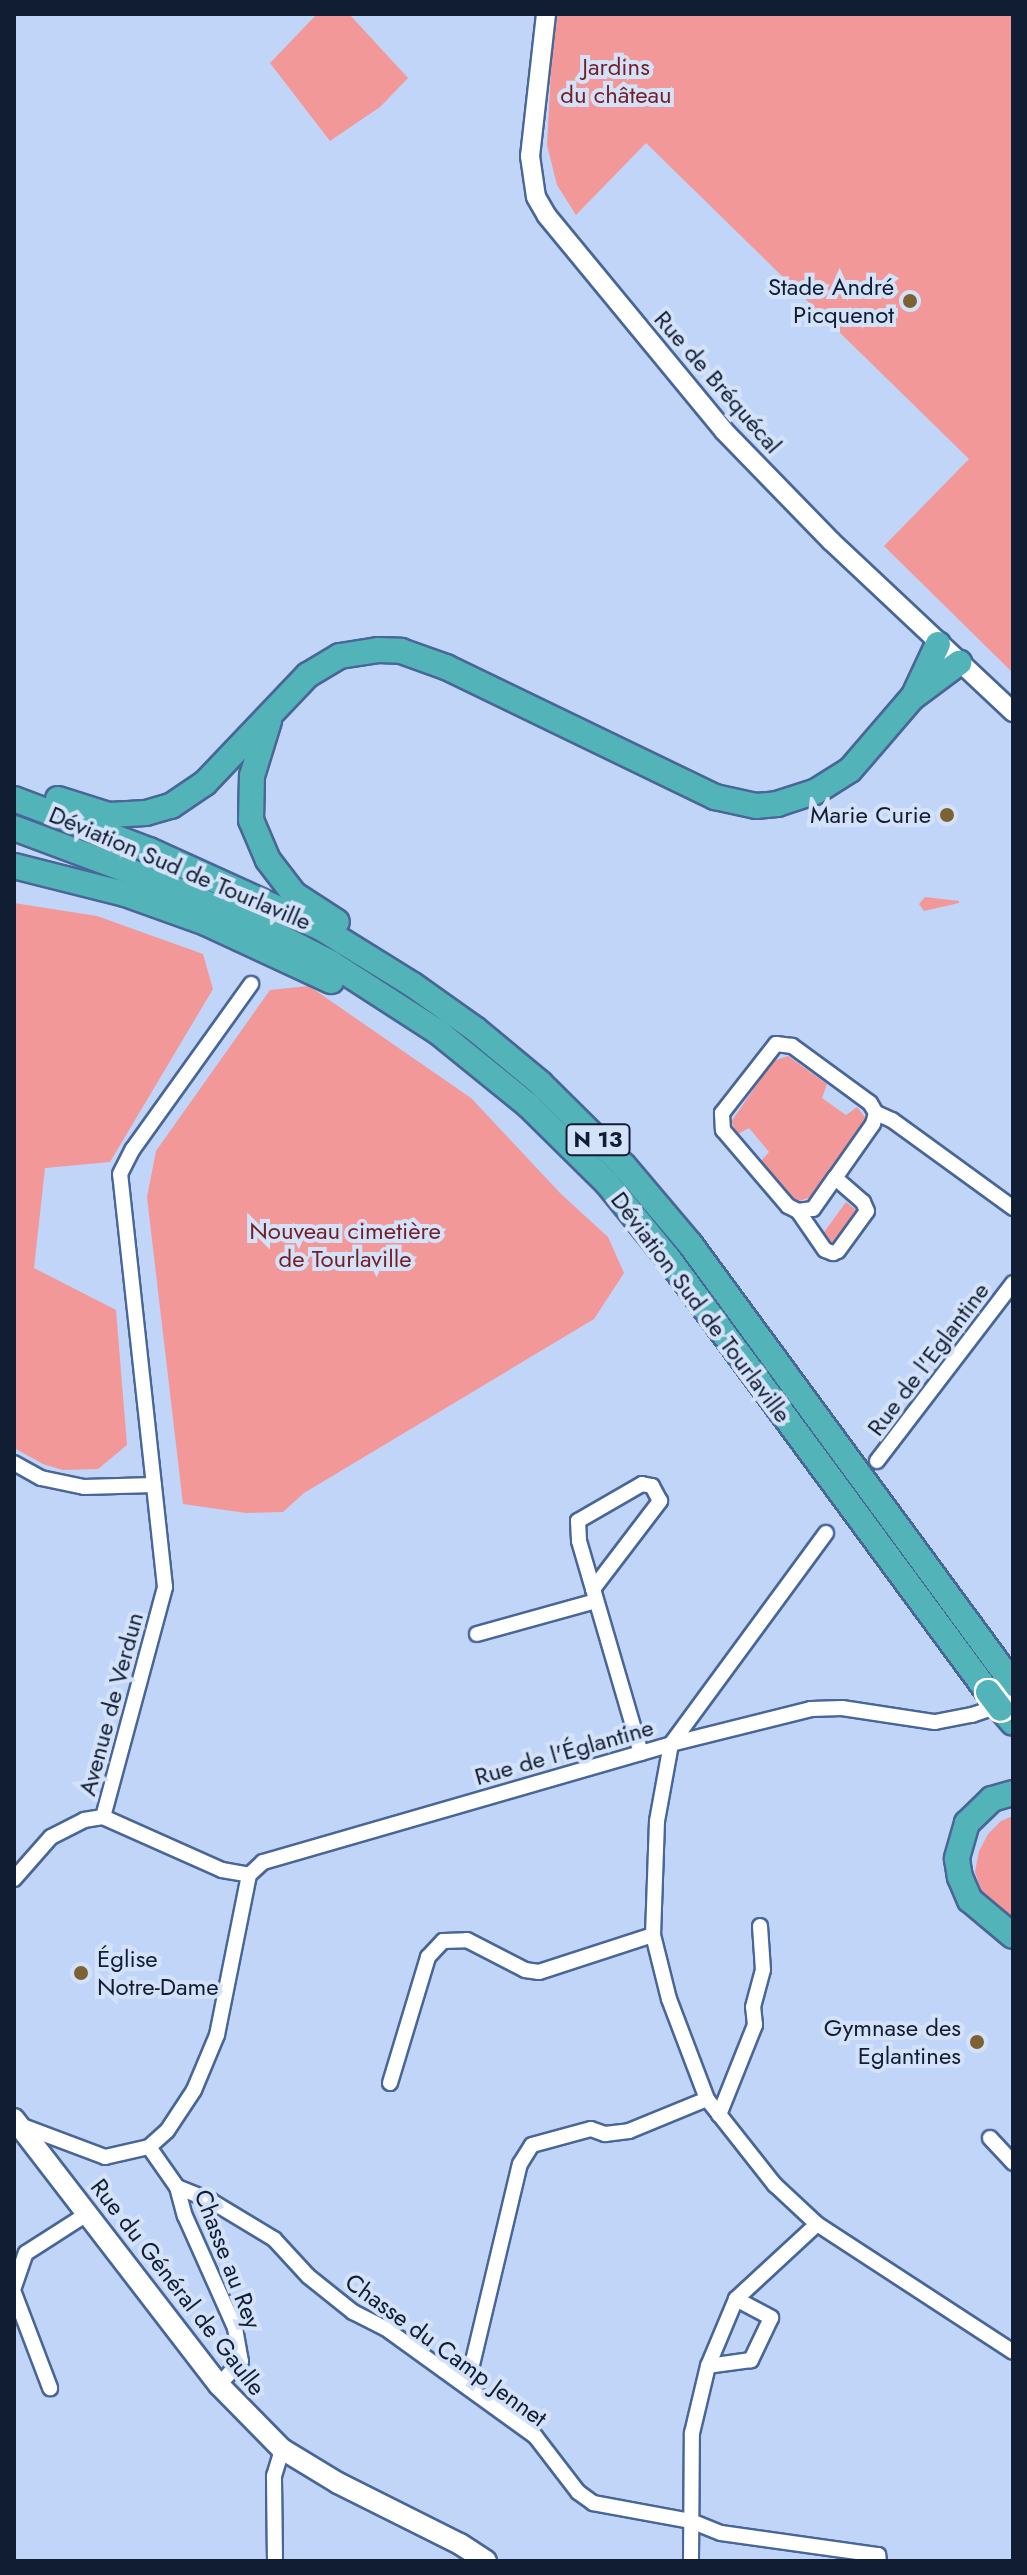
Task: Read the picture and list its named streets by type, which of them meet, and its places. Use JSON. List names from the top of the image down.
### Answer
{
  "streets": {
    "highway": ["Déviation Sud de Tourlaville", "N 13"],
    "main road": ["Rue du Général de Gaulle"],
    "street": [
      "Rue de Bréquécal",
      "Rue de l'Eglantine",
      "Avenue de Verdun",
      "Rue de l'Églantine",
      "Chasse au Rey",
      "Chasse du Camp Jennet"
    ]
  },
  "crossings": [
    ["Chasse au Rey", "Rue du Général de Gaulle"],
    ["Chasse au Rey", "Chasse du Camp Jennet"]
  ],
  "parks": ["Jardins du château", "Nouveau cimetière de Tourlaville"],
  "places": [
    "Stade André Picquenot",
    "Marie Curie",
    "Église Notre-Dame",
    "Gymnase des Eglantines"
  ]
}
